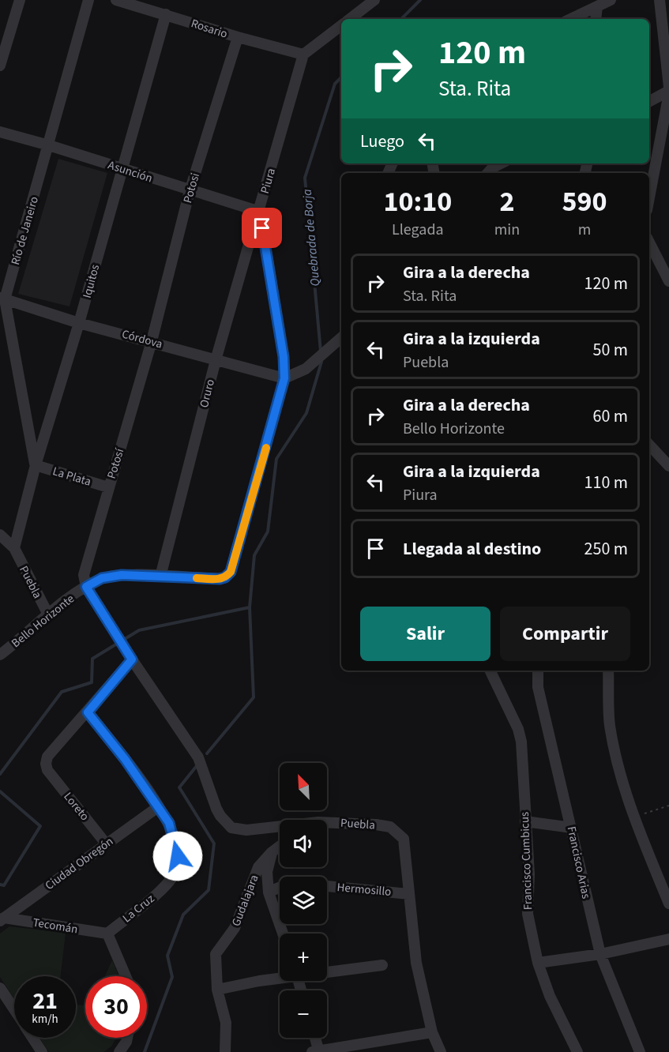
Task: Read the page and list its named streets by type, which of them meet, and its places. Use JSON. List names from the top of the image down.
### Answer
{
  "streets": {
    "street": [
      "Rosario",
      "Asunción",
      "Piura",
      "Potosi",
      "Río de Janeiro",
      "Iquitos",
      "Córdova",
      "Oruro",
      "Potosí",
      "La Plata",
      "Puebla",
      "Bello Horizonte",
      "Loreto",
      "Francisco Cumbicus",
      "Francisco Arias",
      "Ciudad Obregón",
      "Hermosillo",
      "Gudalajara",
      "La Cruz",
      "Tecomán"
    ]
  },
  "crossings": [
    ["Rosario", "Piura"],
    ["Rosario", "Potosi"],
    ["Rosario", "Iquitos"],
    ["Asunción", "Piura"],
    ["Asunción", "Potosi"],
    ["Asunción", "Río de Janeiro"],
    ["Asunción", "Iquitos"],
    ["Asunción", "Oruro"],
    ["Piura", "Córdova"],
    ["Piura", "Oruro"],
    ["Piura", "Bello Horizonte"],
    ["Potosi", "Córdova"],
    ["Potosi", "Potosí"],
    ["Río de Janeiro", "Iquitos"],
    ["Río de Janeiro", "Córdova"],
    ["Río de Janeiro", "La Plata"],
    ["Iquitos", "Córdova"],
    ["Iquitos", "La Plata"],
    ["Iquitos", "Puebla"],
    ["Córdova", "Oruro"],
    ["Córdova", "Potosí"],
    ["Oruro", "Bello Horizonte"],
    ["Potosí", "La Plata"],
    ["Potosí", "Puebla"],
    ["Potosí", "Bello Horizonte"],
    ["Puebla", "Bello Horizonte"],
    ["Puebla", "Hermosillo"],
    ["Loreto", "Ciudad Obregón"],
    ["Loreto", "La Cruz"],
    ["Ciudad Obregón", "La Cruz"],
    ["Ciudad Obregón", "Tecomán"],
    ["La Cruz", "Tecomán"]
  ],
  "water": ["Quebrada de Borja"],
  "north": "top left",
  "page": {
    "turn": ["120 m", "Sta. Rita"],
    "then": "Luego",
    "eta": [
      "10:10",
      "Llegada",
      "2",
      "min",
      "590",
      "m"
    ],
    "list": [
      {
        "name": "Gira a la derecha",
        "note": "Sta. Rita",
        "value": "120 m"
      },
      {
        "name": "Gira a la izquierda",
        "note": "Puebla",
        "value": "50 m"
      },
      {
        "name": "Gira a la derecha",
        "note": "Bello Horizonte",
        "value": "60 m"
      },
      {
        "name": "Gira a la izquierda",
        "note": "Piura",
        "value": "110 m"
      },
      {
        "name": "Llegada al destino",
        "value": "250 m"
      }
    ],
    "buttons": ["Salir", "Compartir"],
    "map_buttons": ["+", "−"],
    "speed": "21 km/h",
    "limit": "30"
  }
}
